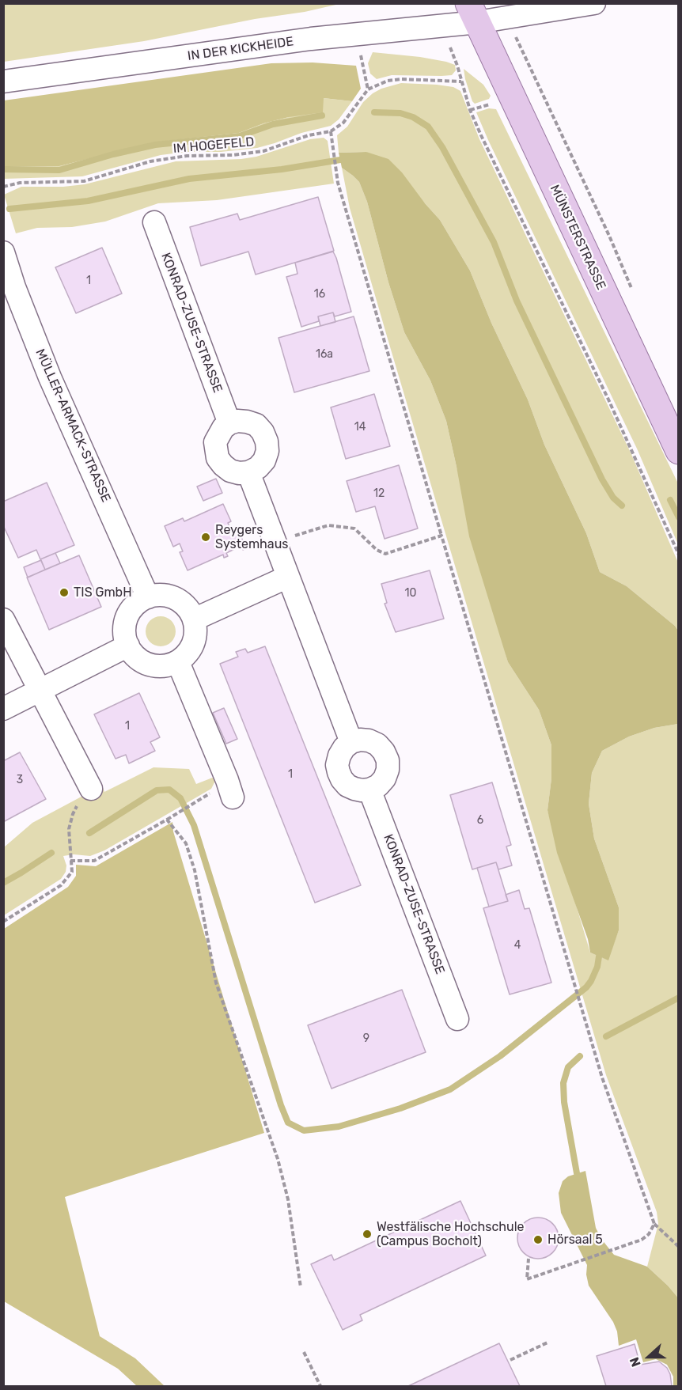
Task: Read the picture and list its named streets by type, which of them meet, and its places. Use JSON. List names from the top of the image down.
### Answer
{
  "streets": {
    "main road": ["MÜNSTERSTRASSE"],
    "street": ["IN DER KICKHEIDE", "KONRAD-ZUSE-STRASSE", "MÜLLER-ARMACK-STRASSE"],
    "path": ["IM HOGEFELD"]
  },
  "crossings": [
    ["IN DER KICKHEIDE", "MÜNSTERSTRASSE"]
  ],
  "places": [
    "Reygers Systemhaus",
    "TIS GmbH",
    "Westfälische Hochschule (Campus Bocholt)",
    "Hörsaal 5"
  ],
  "house_numbers": [
    "1",
    "16",
    "16a",
    "14",
    "12",
    "10",
    "1",
    "1",
    "3",
    "6",
    "4",
    "9"
  ],
  "north": "left"
}
